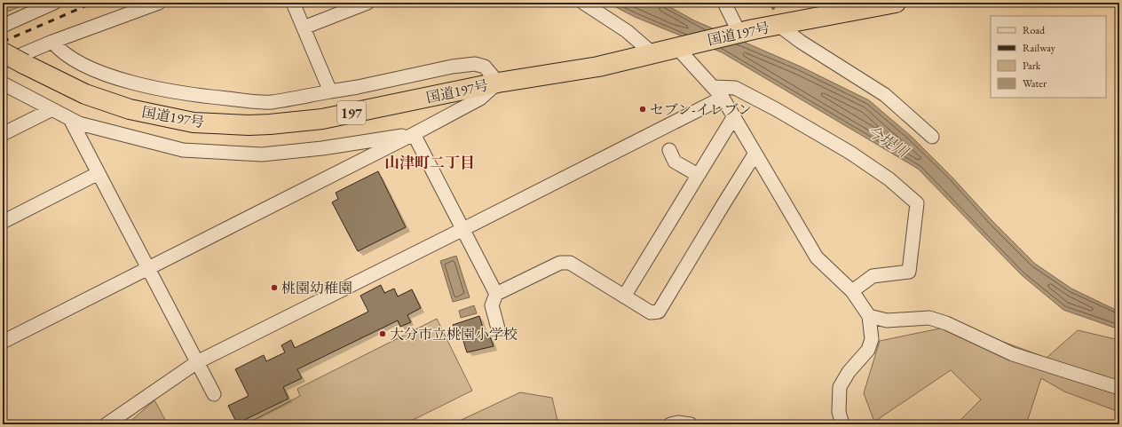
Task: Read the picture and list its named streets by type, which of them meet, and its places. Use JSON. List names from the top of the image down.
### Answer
{
  "streets": {
    "highway": ["国道197号", "197"]
  },
  "districts": ["山津町二丁目"],
  "water": ["今堤川"],
  "places": ["セブン-イレブン", "桃園幼稚園", "大分市立桃園小学校"],
  "legend": [
    "Road",
    "Railway",
    "Park",
    "Water"
  ]
}
